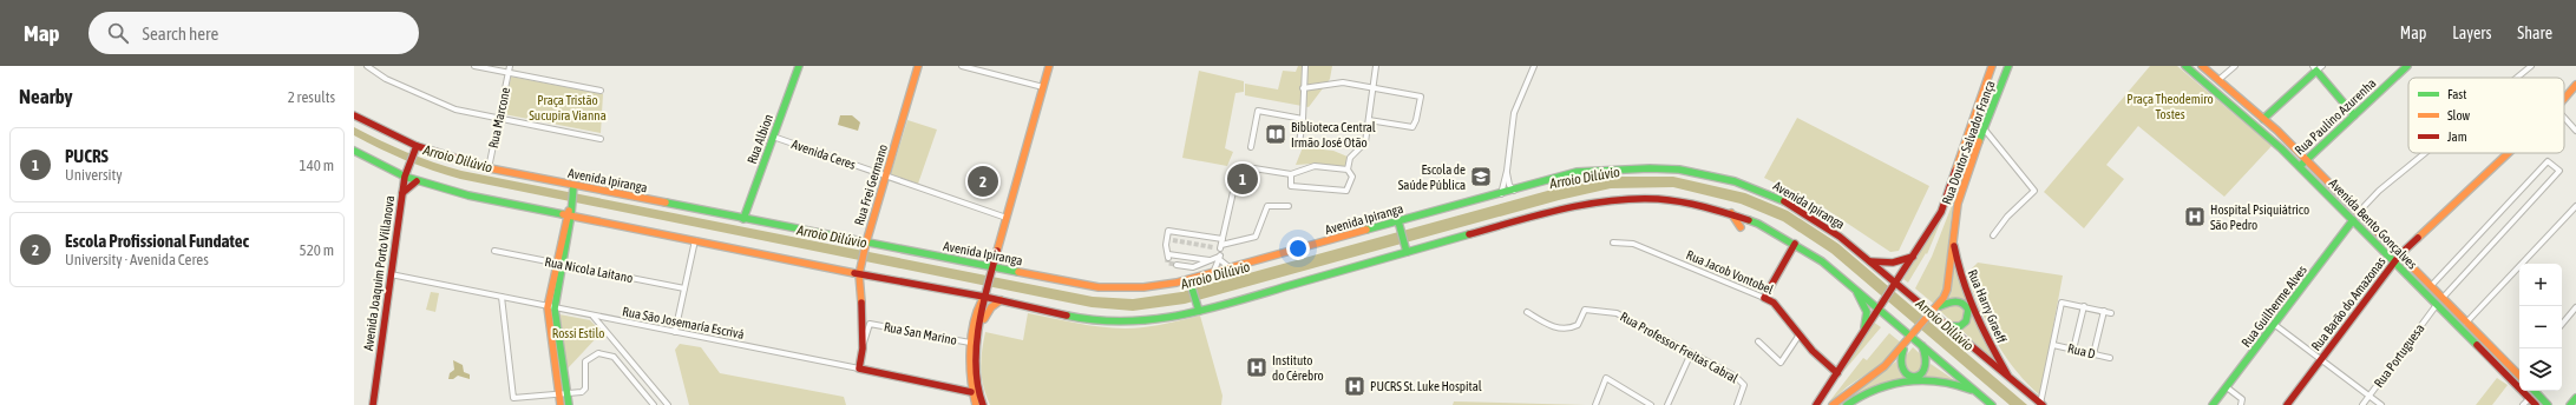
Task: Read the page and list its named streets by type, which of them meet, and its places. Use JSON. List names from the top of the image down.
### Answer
{
  "streets": {
    "main road": [
      "Rua Paulino Azurenha",
      "Rua Albion",
      "Rua Doutor Salvador França",
      "Avenida Ipiranga",
      "Rua Frei Germano",
      "Avenida Bento Gonçalves",
      "Rua Jacob Vontobel",
      "Avenida Joaquim Porto Villanova",
      "Rua Barão do Amazonas",
      "Rua Harry Graeff",
      "Rua Guilherme Alves",
      "Rua São Josemaría Escrivá"
    ],
    "street": [
      "Rua Marcone",
      "Avenida Ceres",
      "Rua Nicola Laitano",
      "Rua San Marino",
      "Rua Professor Freitas Cabral",
      "Rua D",
      "Rua Portuguesa"
    ]
  },
  "crossings": [
    ["Rua Paulino Azurenha", "Avenida Bento Gonçalves"],
    ["Rua Marcone", "Avenida Ipiranga"],
    ["Rua Albion", "Avenida Ceres"],
    ["Rua Albion", "Avenida Ipiranga"],
    ["Rua Doutor Salvador França", "Avenida Ipiranga"],
    ["Rua Doutor Salvador França", "Rua Jacob Vontobel"],
    ["Rua Doutor Salvador França", "Rua Harry Graeff"],
    ["Avenida Ceres", "Rua Frei Germano"],
    ["Avenida Ipiranga", "Rua Frei Germano"],
    ["Avenida Ipiranga", "Avenida Joaquim Porto Villanova"],
    ["Avenida Ipiranga", "Rua Harry Graeff"],
    ["Rua Frei Germano", "Rua São Josemaría Escrivá"],
    ["Rua Frei Germano", "Rua San Marino"],
    ["Avenida Bento Gonçalves", "Rua Barão do Amazonas"],
    ["Avenida Bento Gonçalves", "Rua Guilherme Alves"],
    ["Avenida Bento Gonçalves", "Rua Portuguesa"],
    ["Avenida Joaquim Porto Villanova", "Rua São Josemaría Escrivá"]
  ],
  "water": ["Arroio Dilúvio"],
  "parks": ["Praça Theodemiro Tostes", "Praça Tristão Sucupira Vianna", "Rossi Estilo"],
  "places": {
    "library": ["Biblioteca Central Irmão José Otão"],
    "school or university": ["Escola de Saúde Pública"],
    "hospital": ["Hospital Psiquiátrico São Pedro", "Instituto do Cérebro", "PUCRS St. Luke Hospital"]
  },
  "legend": ["Fast", "Slow", "Jam"],
  "page": {
    "header": "Map",
    "search": "Search here",
    "nav": ["Map", "Layers", "Share"],
    "heading": ["Nearby", "2 results"],
    "list": [
      {
        "mark": "1",
        "name": "PUCRS",
        "note": "University",
        "value": "140 m"
      },
      {
        "mark": "2",
        "name": "Escola Profissional Fundatec",
        "note": "University · Avenida Ceres",
        "value": "520 m"
      }
    ],
    "pins": ["1", "2"],
    "map_buttons": ["+", "−"]
  }
}
